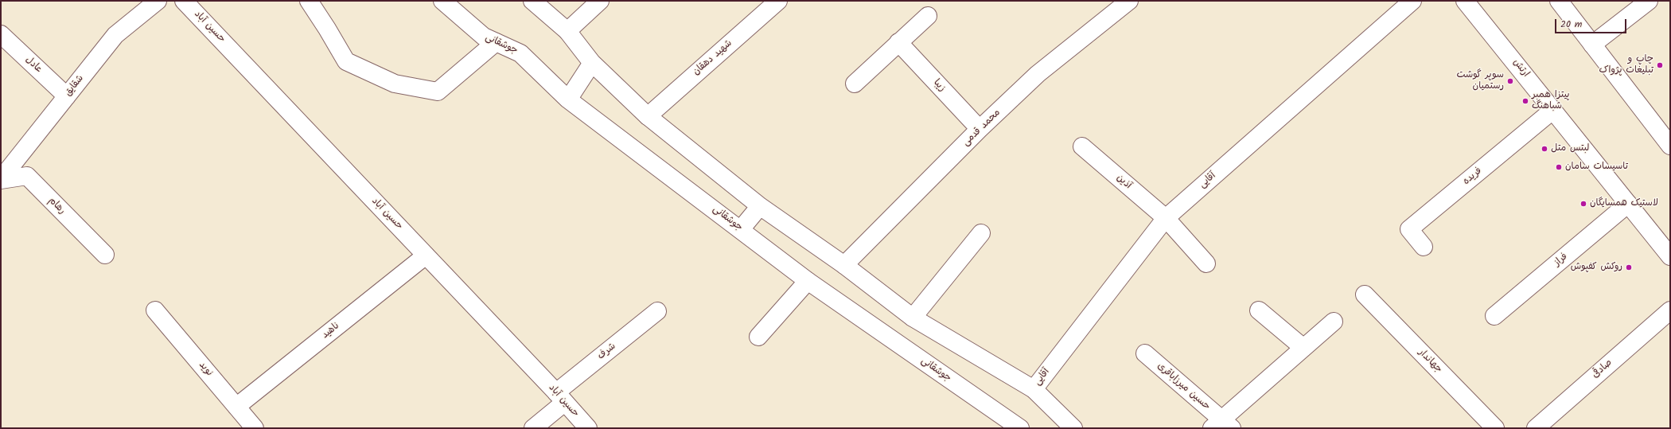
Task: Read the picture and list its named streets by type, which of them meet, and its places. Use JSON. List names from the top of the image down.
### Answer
{
  "streets": {
    "street": [
      "حسین آباد",
      "جوشقانی",
      "شهید دهقان",
      "عادل",
      "ارتش",
      "شقایق",
      "زیبا",
      "محمد قدمی",
      "فریده",
      "آقایی",
      "آذین",
      "رهام",
      "فراز",
      "ناهید",
      "شرف",
      "جهاندار",
      "نوید",
      "صادقی",
      "حسین میرزاباقری"
    ]
  },
  "crossings": [
    ["حسین آباد", "ناهید"],
    ["حسین آباد", "شرف"],
    ["عادل", "شقایق"],
    ["ارتش", "فریده"],
    ["ارتش", "فراز"],
    ["شقایق", "رهام"],
    ["زیبا", "محمد قدمی"],
    ["آقایی", "آذین"],
    ["ناهید", "نوید"]
  ],
  "places": [
    "چاپ و تبلیغات پژواک",
    "سوپر گوشت رستمیان",
    "پیتزا همبر شباهنگ",
    "لبتس متل",
    "تاسیسات سامان",
    "لاستیک همسایگان",
    "روکش کفپوش"
  ],
  "scale_bar": "20 m"
}
